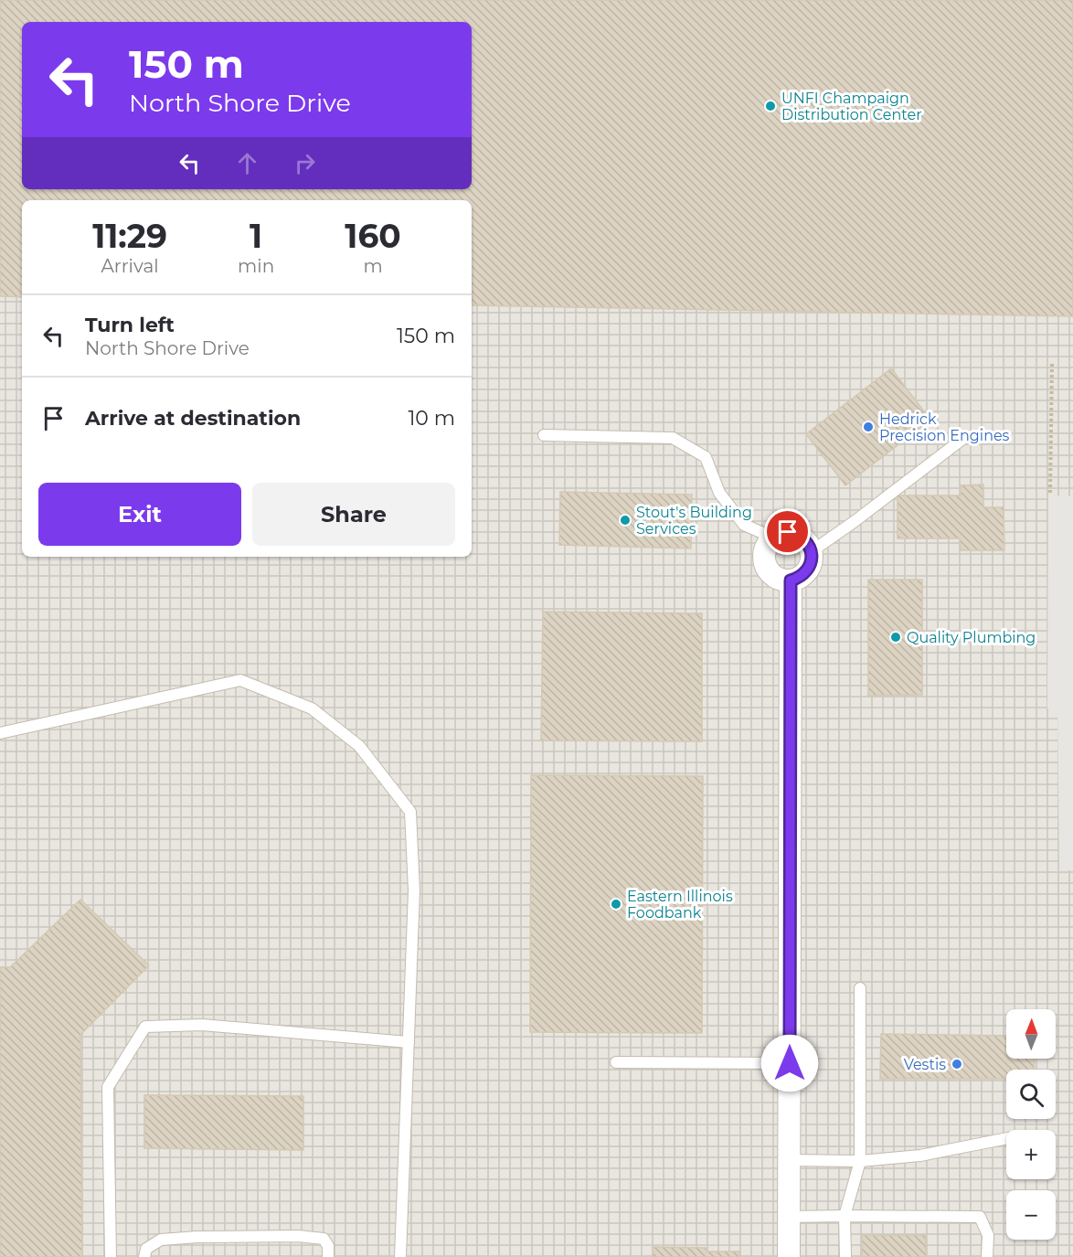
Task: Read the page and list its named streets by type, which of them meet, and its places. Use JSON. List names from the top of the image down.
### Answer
{
  "places": [
    "UNFI Champaign Distribution Center",
    "Hedrick Precision Engines",
    "Stout's Building Services",
    "Quality Plumbing",
    "Eastern Illinois Foodbank",
    "Vestis"
  ],
  "north": "top",
  "page": {
    "turn": ["150 m", "North Shore Drive"],
    "eta": [
      "11:29",
      "Arrival",
      "1",
      "min",
      "160",
      "m"
    ],
    "list": [
      {
        "name": "Turn left",
        "note": "North Shore Drive",
        "value": "150 m"
      },
      {
        "name": "Arrive at destination",
        "value": "10 m"
      }
    ],
    "buttons": ["Exit", "Share"],
    "map_buttons": ["+", "−"]
  }
}
